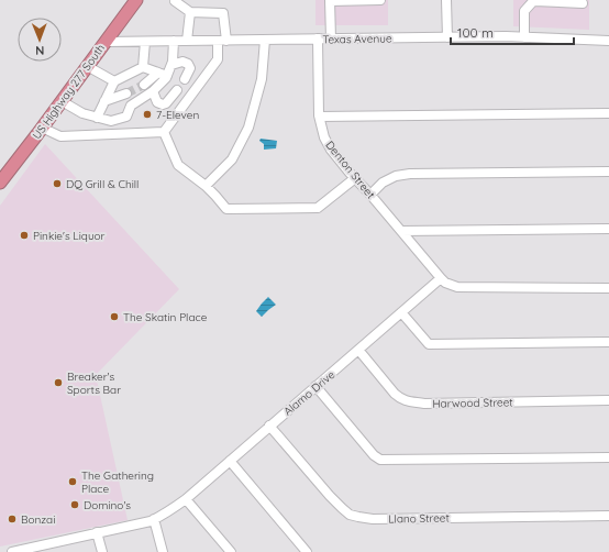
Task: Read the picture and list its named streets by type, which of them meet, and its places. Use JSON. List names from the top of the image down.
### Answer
{
  "streets": {
    "highway": ["US Highway 277 South"],
    "street": [
      "Texas Avenue",
      "Denton Street",
      "Alamo Drive",
      "Harwood Street",
      "Llano Street"
    ]
  },
  "crossings": [
    ["Texas Avenue", "US Highway 277 South"],
    ["Texas Avenue", "Denton Street"],
    ["Denton Street", "Alamo Drive"],
    ["Alamo Drive", "Harwood Street"],
    ["Alamo Drive", "Llano Street"]
  ],
  "places": [
    "7-Eleven",
    "DQ Grill & Chill",
    "Pinkie's Liquor",
    "The Skatin Place",
    "Breaker's Sports Bar",
    "The Gathering Place",
    "Domino's",
    "Bonzai"
  ],
  "scale_bar": "100 m",
  "north": "bottom"
}
